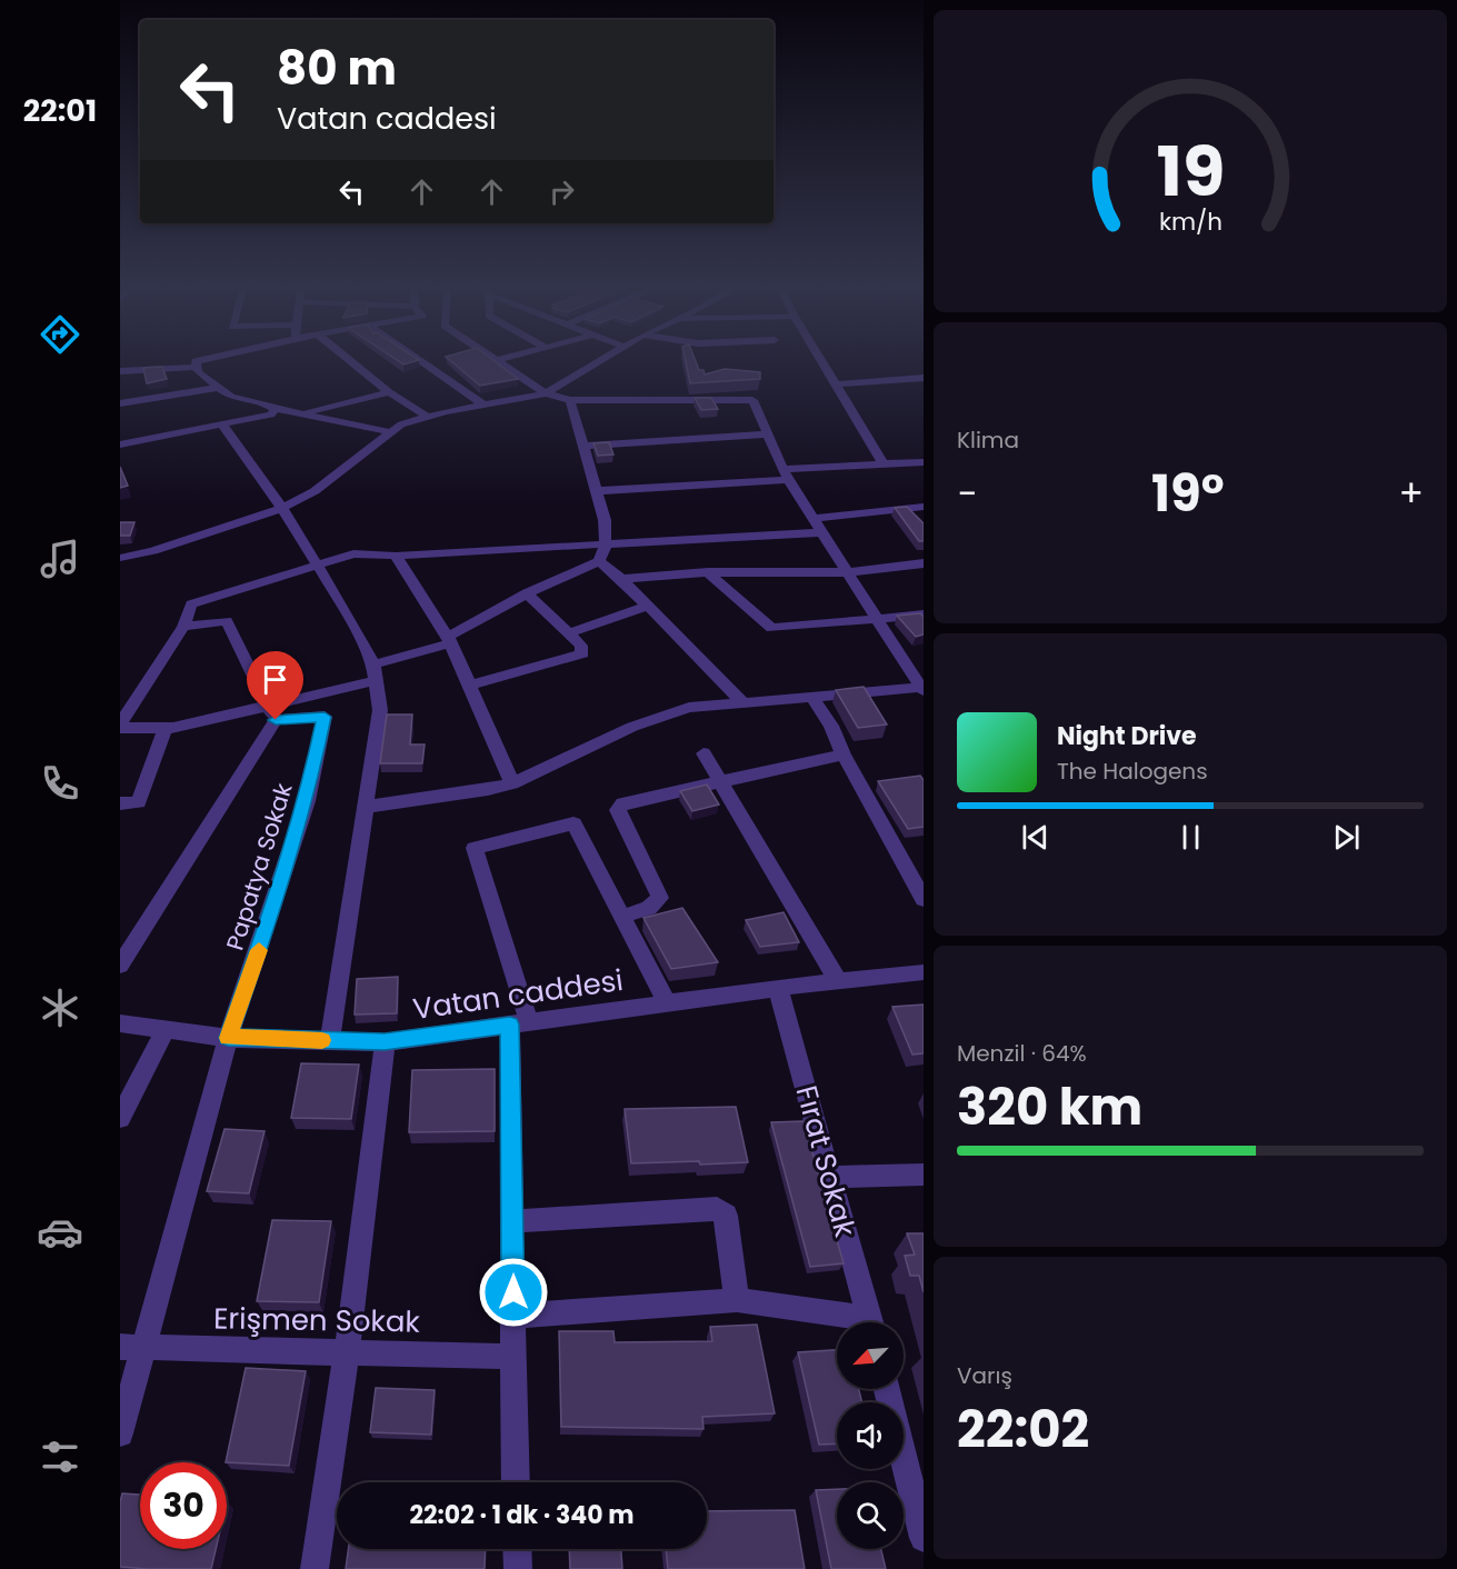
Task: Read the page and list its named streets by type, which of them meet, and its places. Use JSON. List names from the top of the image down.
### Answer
{
  "streets": {
    "street": [
      "Papatya Sokak",
      "Vatan caddesi",
      "Fırat Sokak",
      "Erişmen Sokak"
    ]
  },
  "crossings": [
    ["Papatya Sokak", "Vatan caddesi"],
    ["Vatan caddesi", "Fırat Sokak"]
  ],
  "north": "bottom left",
  "page": {
    "tabs": "22:01",
    "turn": ["80 m", "Vatan caddesi"],
    "tile": [
      "Klima",
      ["Menzil · 64%", "320 km"],
      ["Varış", "22:02"]
    ],
    "heat": ["−", "19°", "+"],
    "song": ["Night Drive", "The Halogens"],
    "limit": "30",
    "trip": "22:02 · 1 dk · 340 m",
    "gauge": ["19", "km/h"]
  }
}
